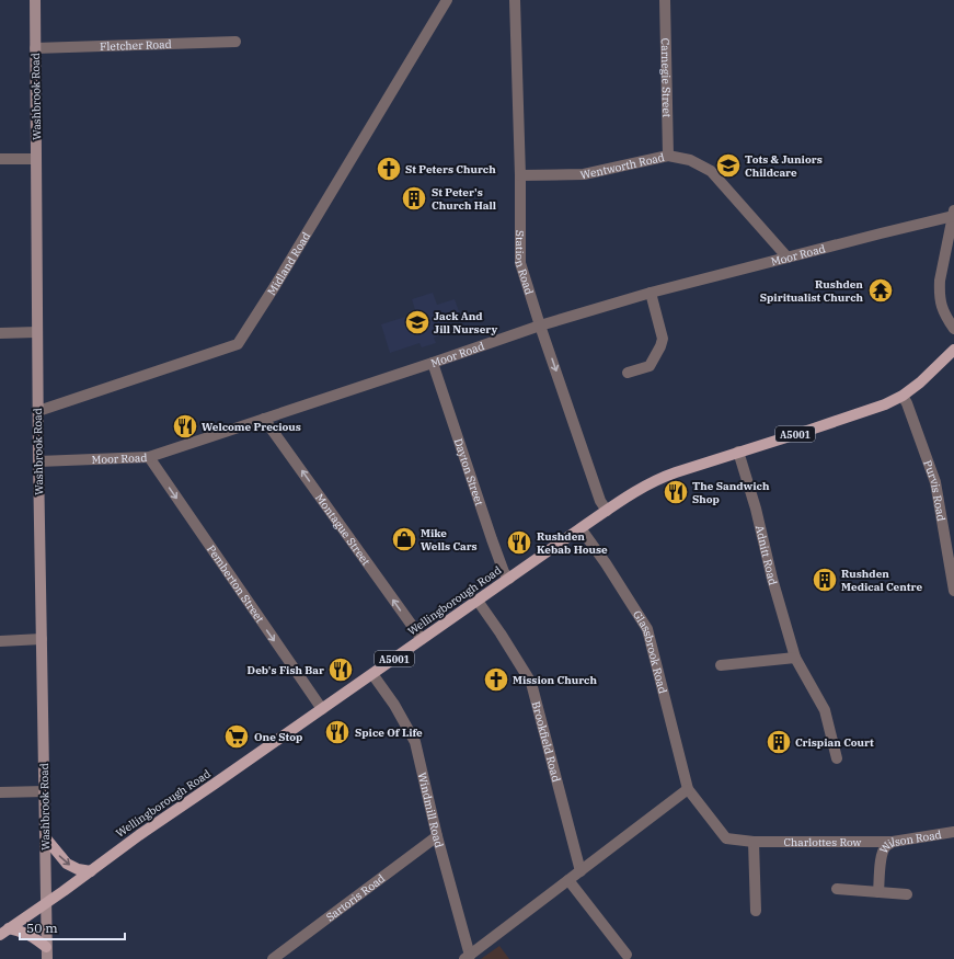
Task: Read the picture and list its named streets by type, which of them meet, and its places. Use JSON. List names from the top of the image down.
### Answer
{
  "streets": {
    "main road": ["Washbrook Road", "A5001", "Wellingborough Road"],
    "street": [
      "Fletcher Road",
      "Carnegie Street",
      "Wentworth Road",
      "Moor Road",
      "Station Road",
      "Midland Road",
      "Dayton Street",
      "Purvis Road",
      "Montague Street",
      "Adnitt Road",
      "Pemberton Street",
      "Glassbrook Road",
      "Brookfield Road",
      "Windmill Road",
      "Charlottes Row",
      "Wilson Road",
      "Sartoris Road"
    ]
  },
  "crossings": [
    ["Fletcher Road", "Washbrook Road"],
    ["Carnegie Street", "Wentworth Road"],
    ["Washbrook Road", "Moor Road"],
    ["Washbrook Road", "Midland Road"],
    ["Washbrook Road", "Wellingborough Road"],
    ["Wentworth Road", "Moor Road"],
    ["Wentworth Road", "Station Road"],
    ["Moor Road", "Station Road"],
    ["Moor Road", "Dayton Street"],
    ["Moor Road", "Montague Street"],
    ["Moor Road", "Pemberton Street"],
    ["Station Road", "Wellingborough Road"],
    ["Dayton Street", "Wellingborough Road"],
    ["Purvis Road", "Wellingborough Road"],
    ["Montague Street", "Wellingborough Road"],
    ["Adnitt Road", "Wellingborough Road"],
    ["Pemberton Street", "Wellingborough Road"],
    ["Wellingborough Road", "Glassbrook Road"],
    ["Wellingborough Road", "Brookfield Road"],
    ["Wellingborough Road", "Windmill Road"],
    ["Glassbrook Road", "Charlottes Row"],
    ["Windmill Road", "Sartoris Road"],
    ["Charlottes Row", "Wilson Road"]
  ],
  "one_way": ["Station Road", "Montague Street", "Pemberton Street"],
  "places": {
    "school or university": ["Tots & Juniors Childcare", "Jack And Jill Nursery"],
    "church": ["St Peters Church", "Mission Church"],
    "building": ["St Peter's Church Hall", "Rushden Medical Centre", "Crispian Court"],
    "temple": ["Rushden Spiritualist Church"],
    "restaurant": [
      "Welcome Precious",
      "The Sandwich Shop",
      "Rushden Kebab House",
      "Deb's Fish Bar",
      "Spice Of Life"
    ],
    "shop": ["Mike Wells Cars"],
    "supermarket": ["One Stop"]
  },
  "scale_bar": "50 m"
}
